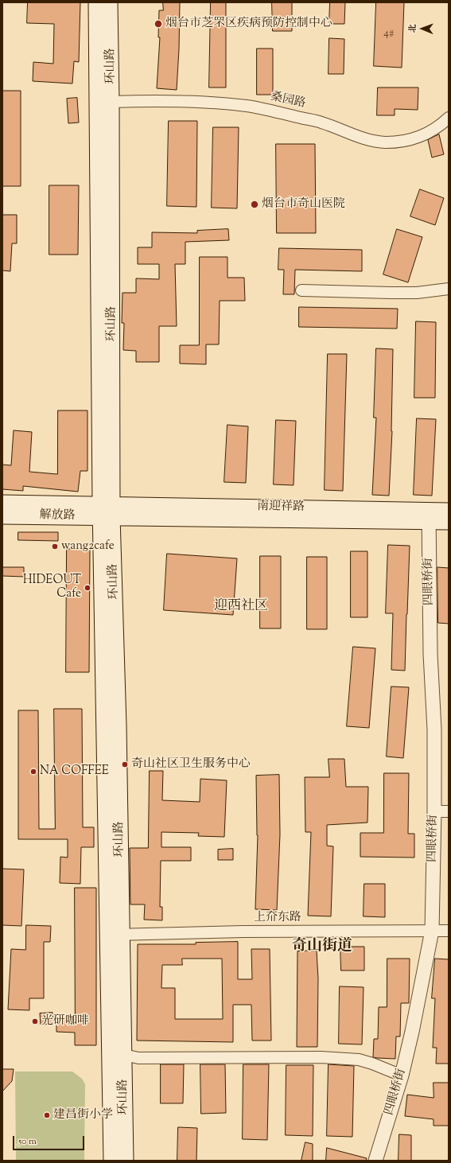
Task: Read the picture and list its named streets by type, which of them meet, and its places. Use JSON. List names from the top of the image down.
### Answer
{
  "streets": {
    "main road": ["环山路", "南迎祥路", "解放路"],
    "street": ["桑园路", "四眼桥街", "上夼东路"]
  },
  "crossings": [
    ["环山路", "桑园路"],
    ["环山路", "南迎祥路"],
    ["环山路", "解放路"],
    ["环山路", "上夼东路"],
    ["南迎祥路", "解放路"],
    ["南迎祥路", "四眼桥街"],
    ["四眼桥街", "上夼东路"]
  ],
  "districts": ["迎西社区", "奇山街道"],
  "places": [
    "烟台市芝罘区疾病预防控制中心",
    "烟台市奇山医院",
    "wang2cafe",
    "HIDEOUT Cafe",
    "奇山社区卫生服务中心",
    "NA COFFEE",
    "光研咖啡",
    "建昌街小学"
  ],
  "house_numbers": ["4#"],
  "scale_bar": "50 m",
  "north": "left"
}
